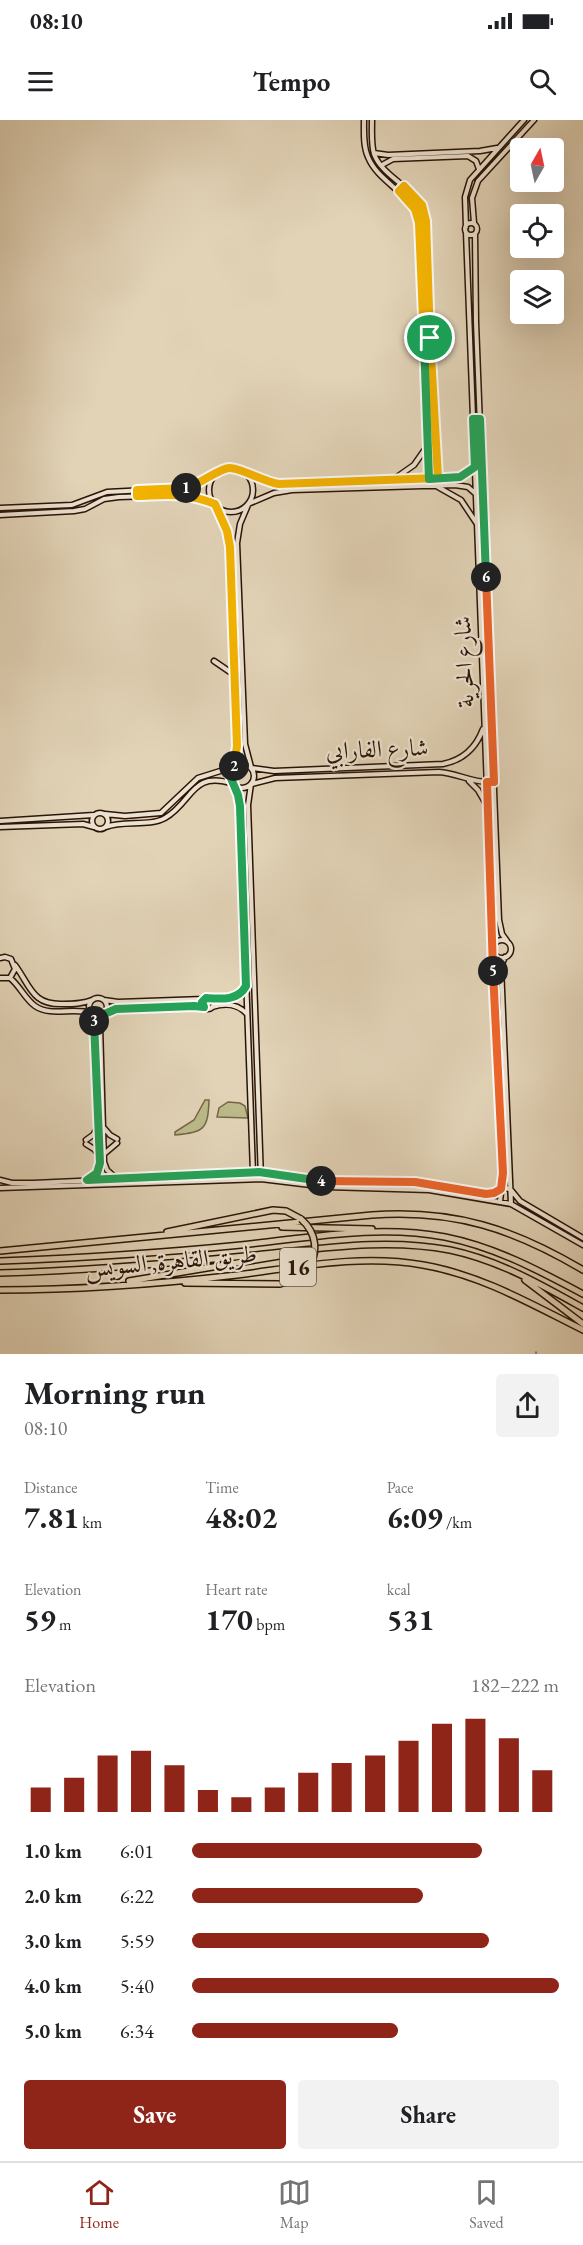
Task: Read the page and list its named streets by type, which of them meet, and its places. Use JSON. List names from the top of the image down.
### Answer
{
  "streets": {
    "highway": ["طريق القاهرة, السويس", "16"],
    "street": ["شارع الحرية", "شارع الفارابي"]
  },
  "crossings": [
    ["شارع الحرية", "شارع الفارابي"]
  ],
  "north": "top",
  "page": {
    "status": "08:10",
    "header": "Tempo",
    "pins": [
      "1",
      "6",
      "2",
      "5",
      "3",
      "4"
    ],
    "heading": ["Morning run", "08:10"],
    "stats": [
      ["Distance", "7.81 km"],
      ["Time", "48:02"],
      ["Pace", "6:09 /km"],
      ["Elevation", "59 m"],
      ["Heart rate", "170 bpm"],
      ["kcal", "531"]
    ],
    "chart": ["Elevation", "182–222 m"],
    "list": [
      {
        "name": "1.0 km",
        "note": "6:01"
      },
      {
        "name": "2.0 km",
        "note": "6:22"
      },
      {
        "name": "3.0 km",
        "note": "5:59"
      },
      {
        "name": "4.0 km",
        "note": "5:40"
      },
      {
        "name": "5.0 km",
        "note": "6:34"
      }
    ],
    "buttons": ["Save", "Share"],
    "tabs": ["Home", "Map", "Saved"]
  }
}
